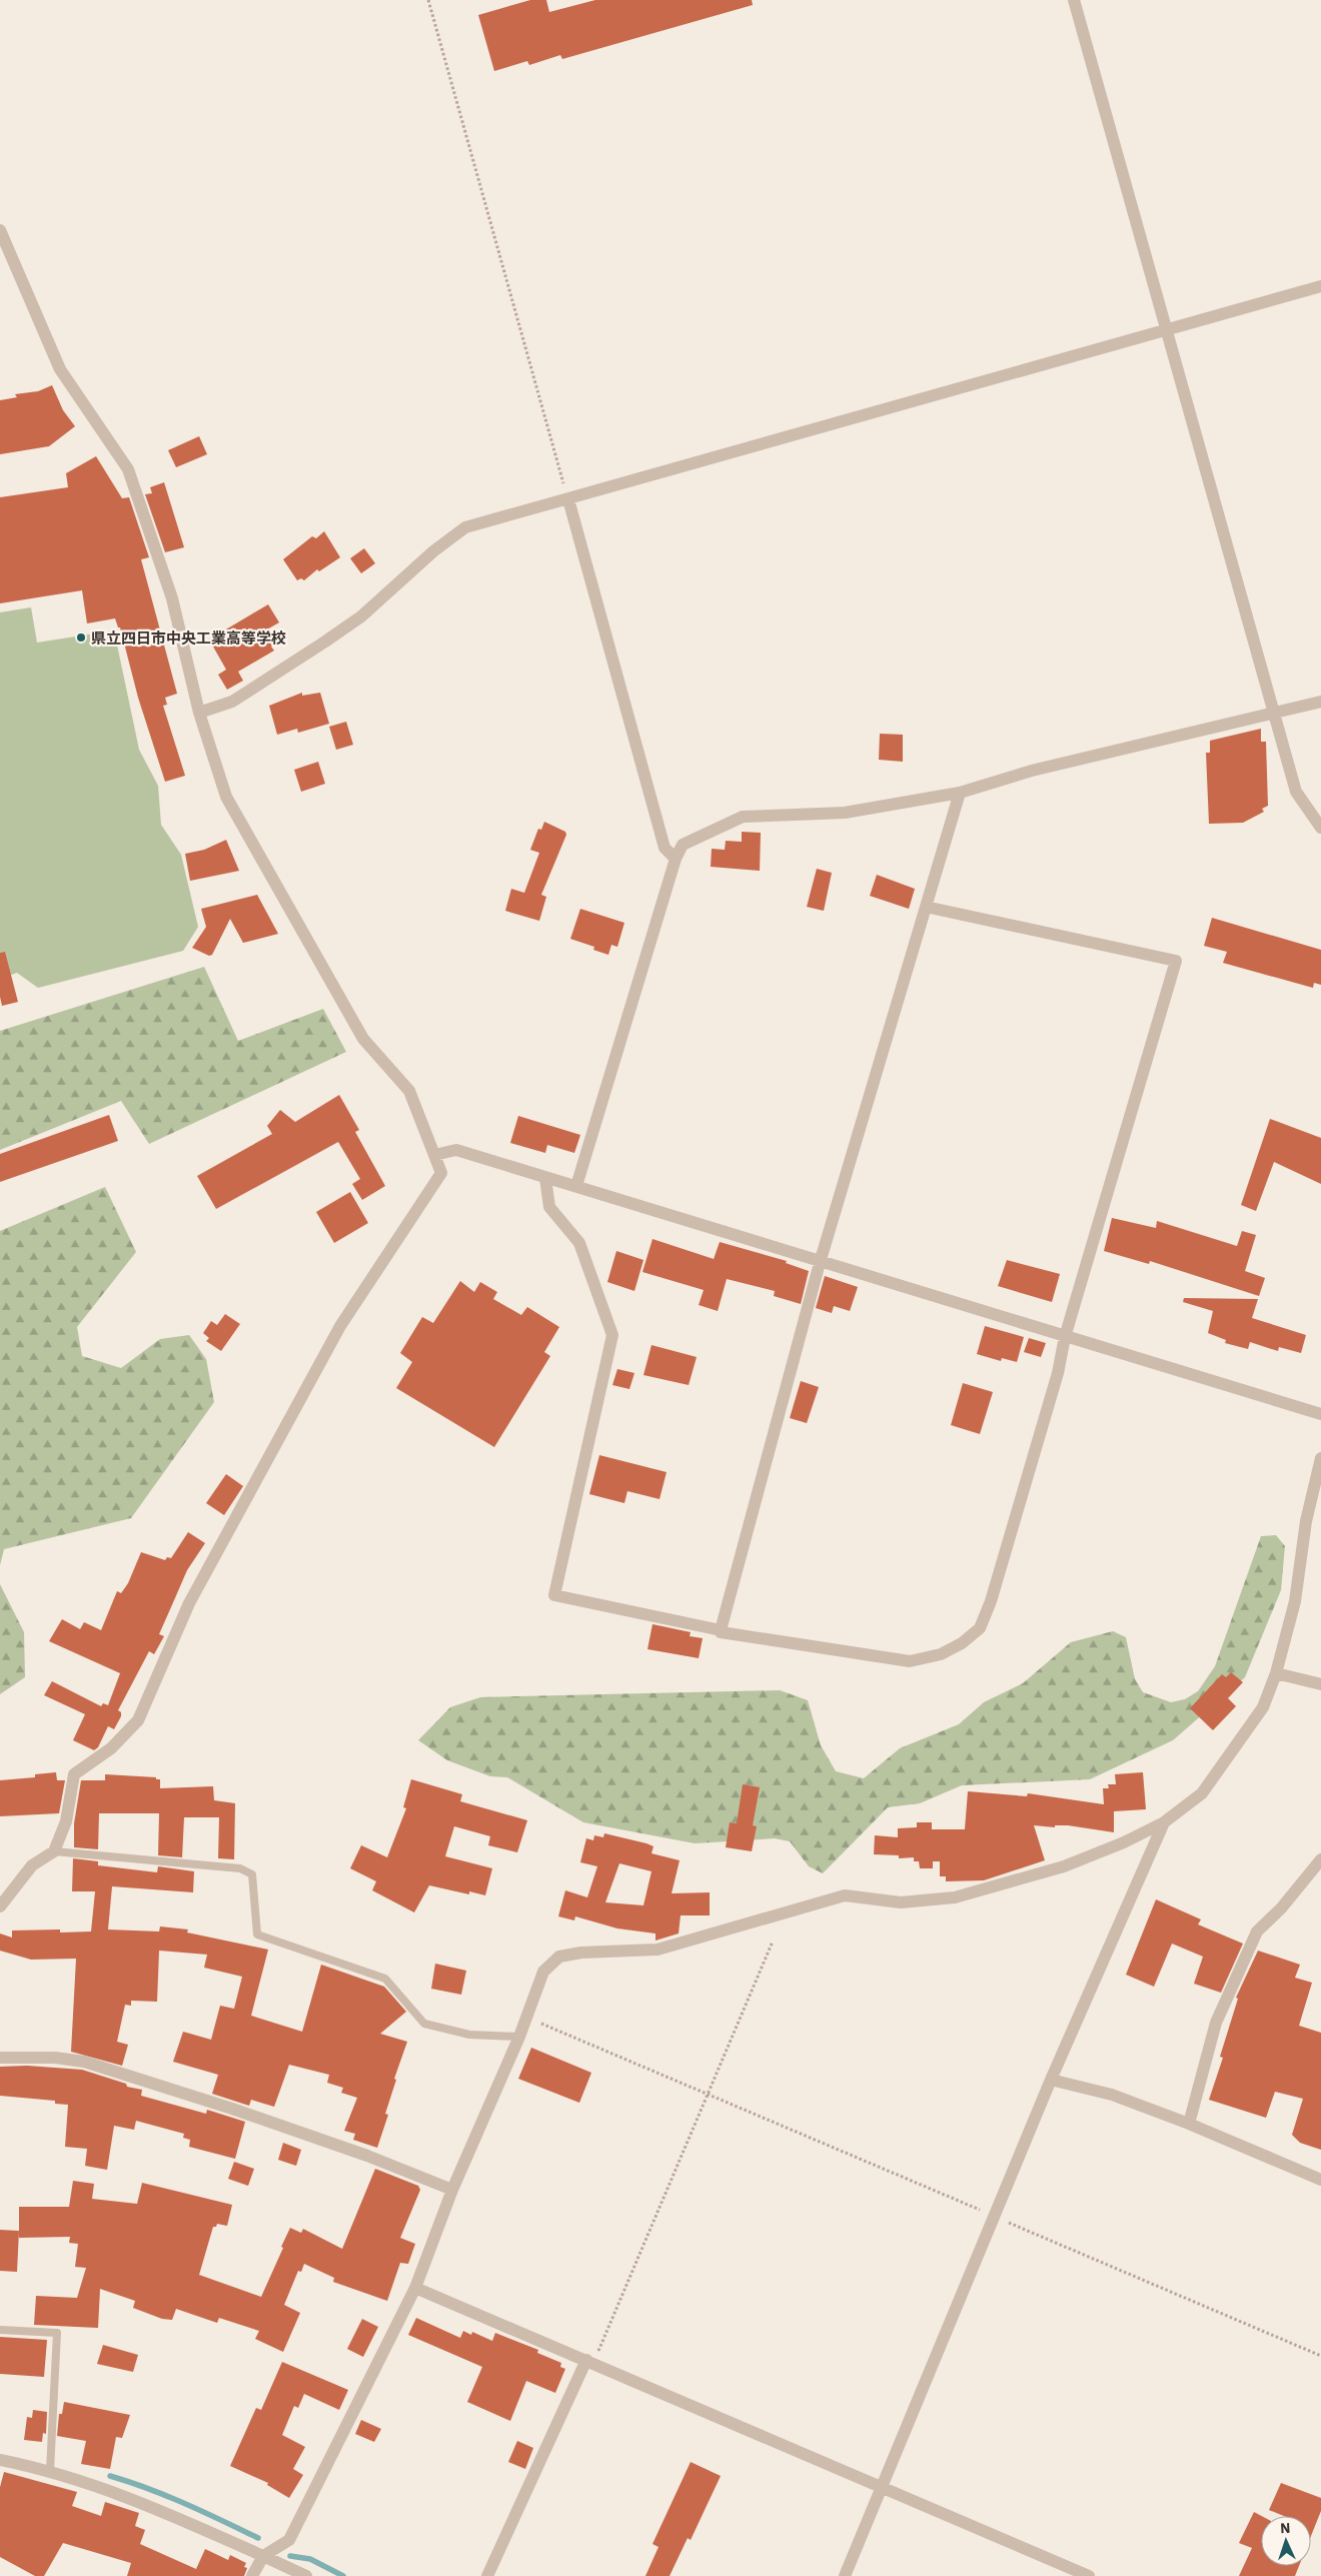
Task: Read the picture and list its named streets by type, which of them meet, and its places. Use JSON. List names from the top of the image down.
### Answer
{
  "places": ["県立四日市中央工業高等学校"],
  "north": "top"
}
